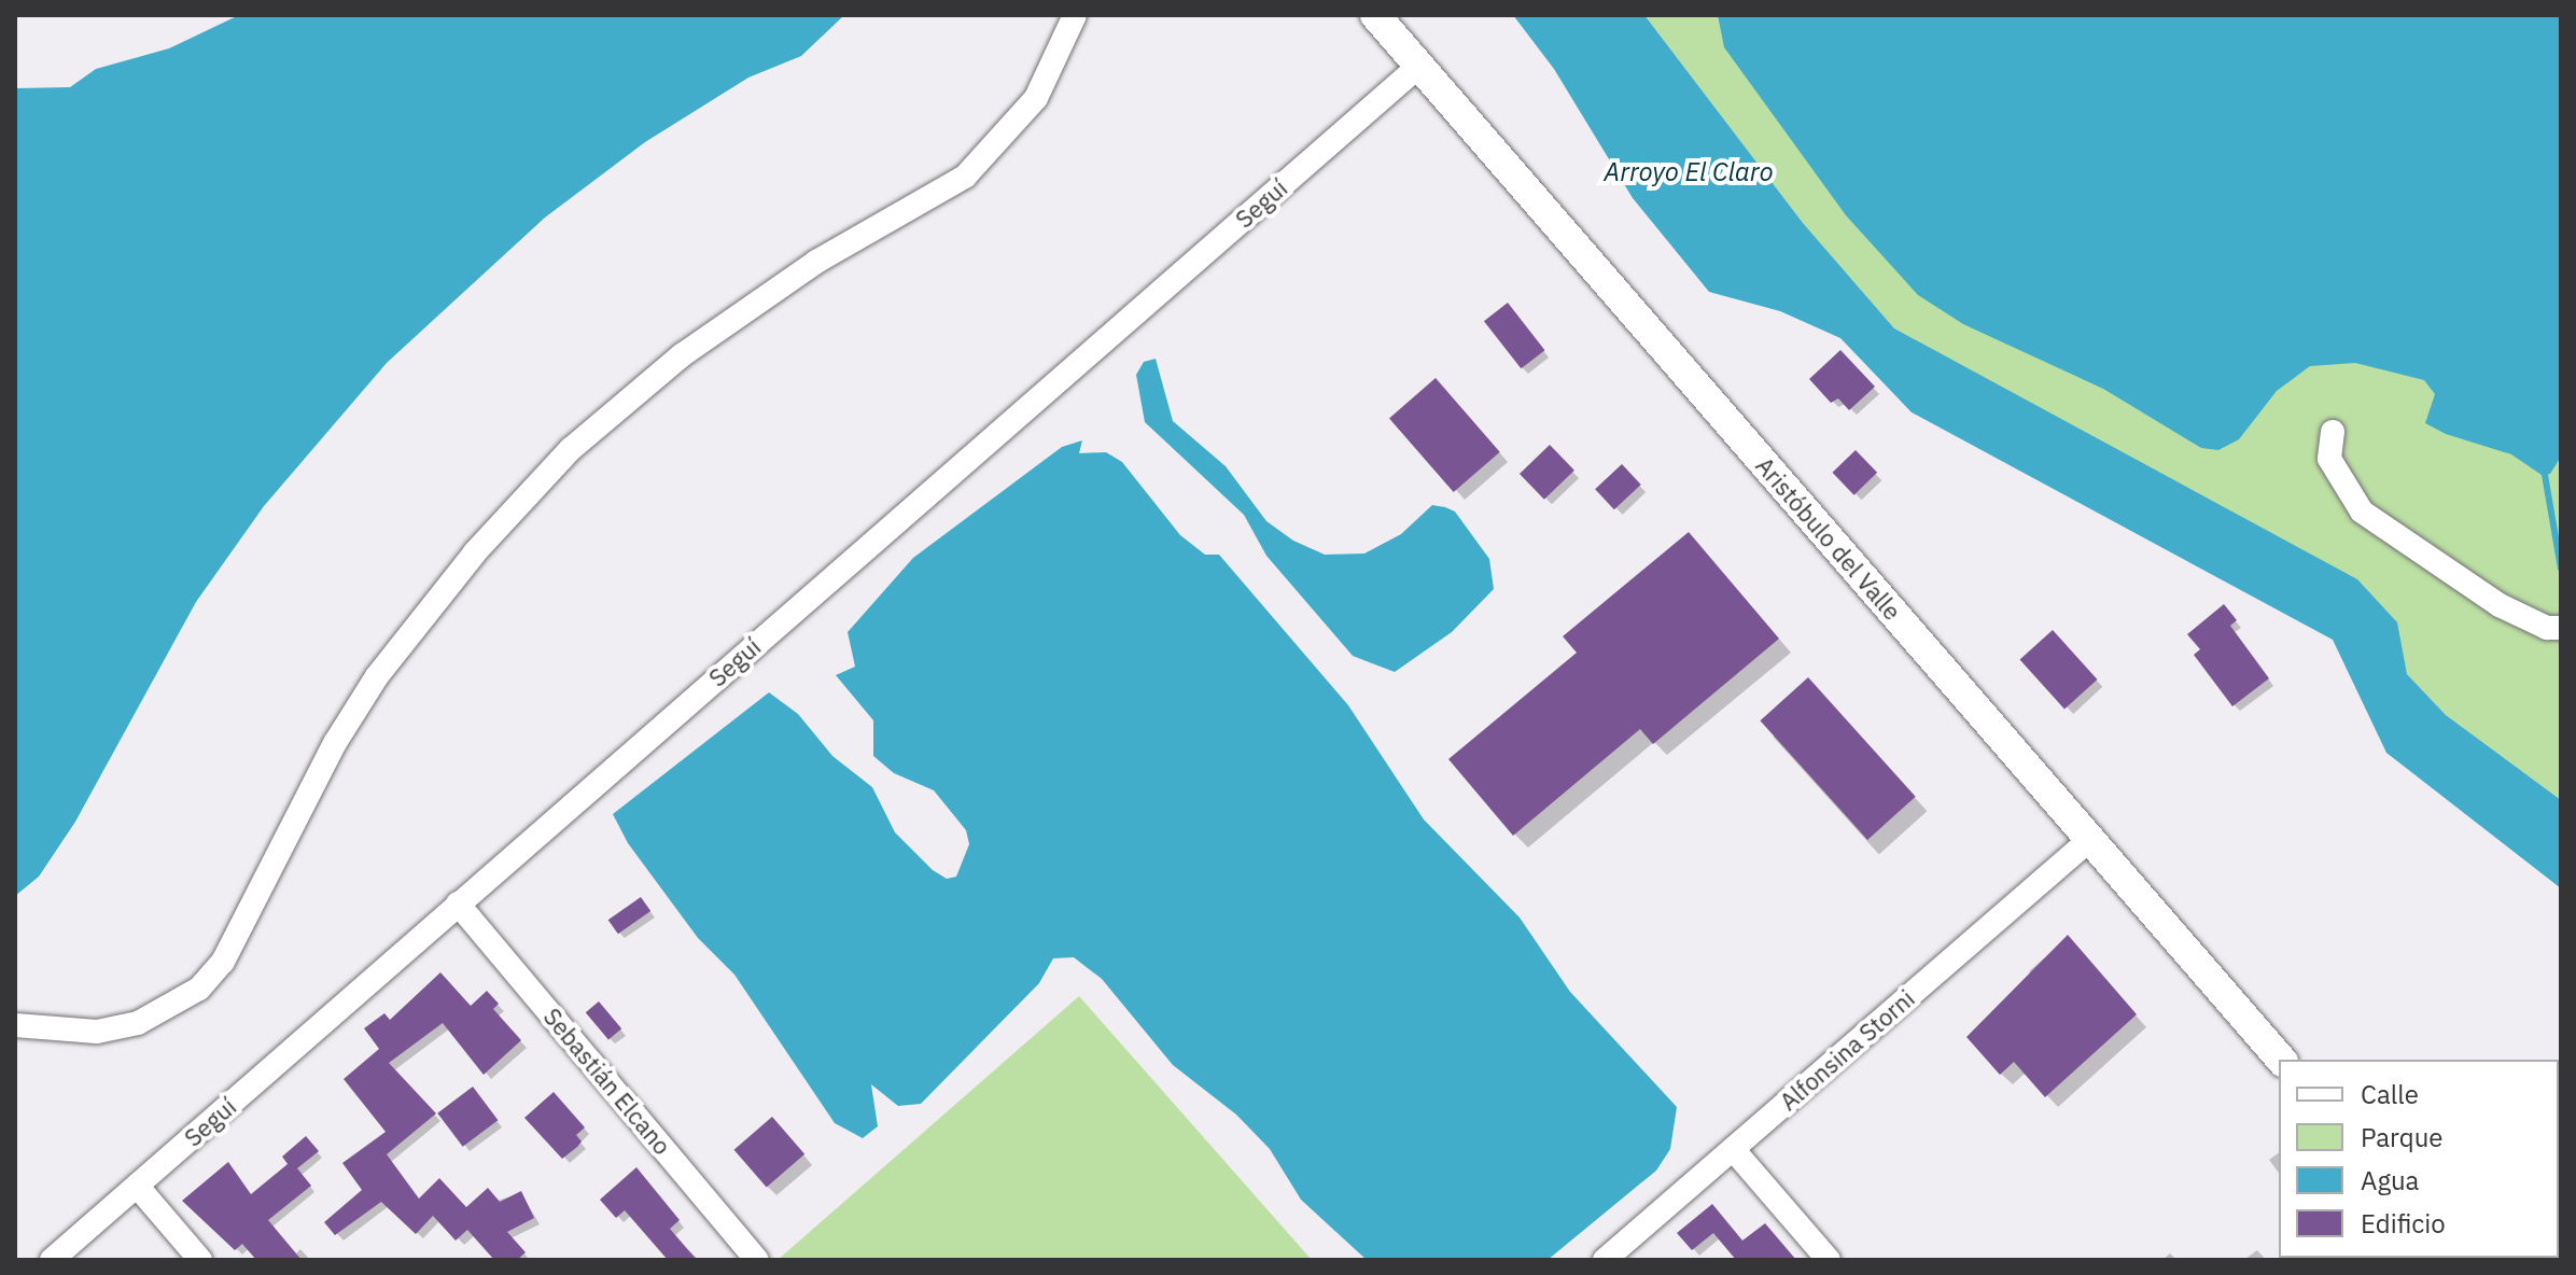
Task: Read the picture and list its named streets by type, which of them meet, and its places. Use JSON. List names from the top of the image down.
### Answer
{
  "streets": {
    "street": [
      "Seguí",
      "Aristóbulo del Valle",
      "Alfonsina Storni",
      "Sebastián Elcano"
    ]
  },
  "crossings": [
    ["Seguí", "Aristóbulo del Valle"],
    ["Seguí", "Sebastián Elcano"],
    ["Aristóbulo del Valle", "Alfonsina Storni"]
  ],
  "water": ["Arroyo El Claro"],
  "legend": [
    "Calle",
    "Parque",
    "Agua",
    "Edificio"
  ]
}
